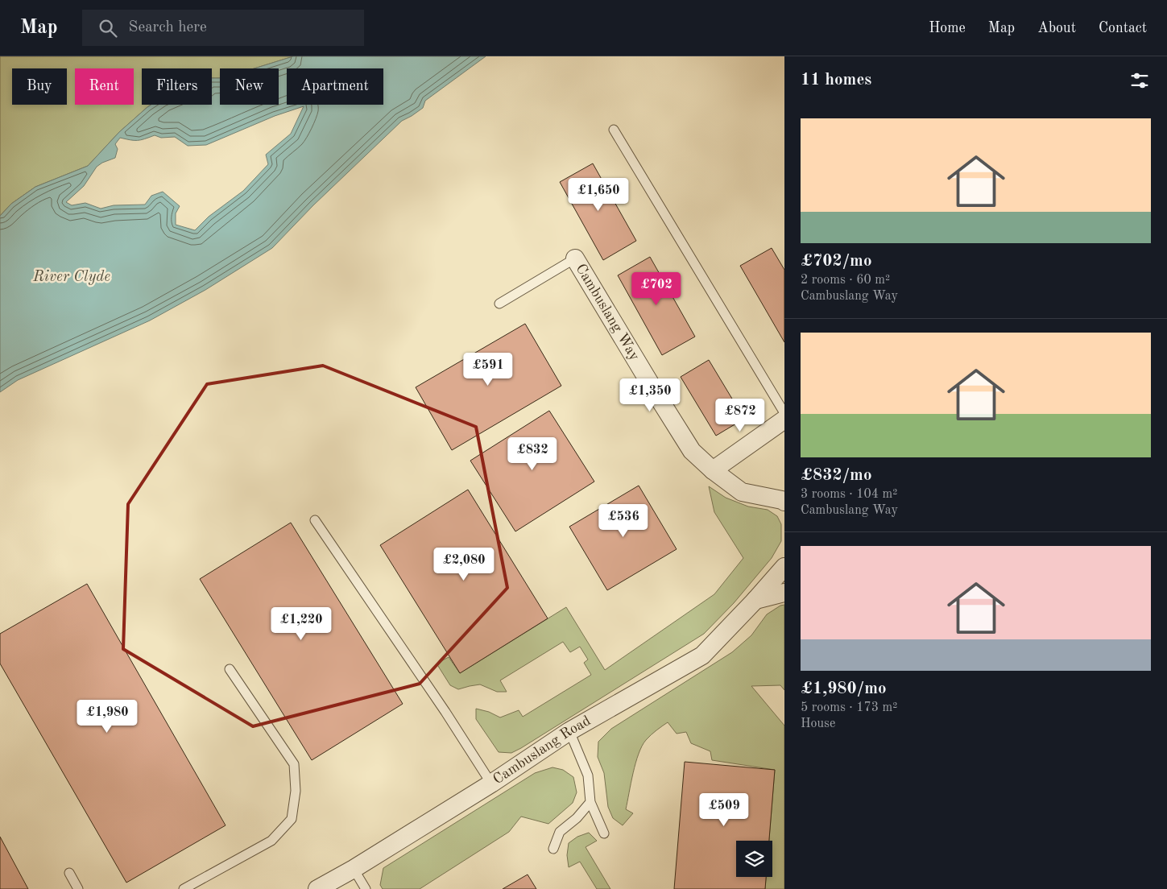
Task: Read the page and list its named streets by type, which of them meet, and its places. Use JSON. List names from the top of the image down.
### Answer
{
  "streets": {
    "street": ["Cambuslang Way", "Cambuslang Road"]
  },
  "water": ["River Clyde"],
  "page": {
    "header": "Map",
    "search": "Search here",
    "nav": [
      "Home",
      "Map",
      "About",
      "Contact"
    ],
    "heading": "11 homes",
    "chip": [
      "Buy",
      "Rent",
      "Filters",
      "New",
      "Apartment"
    ],
    "list": [
      {
        "name": "£702/mo",
        "note": "2 rooms · 60 m² · Cambuslang Way"
      },
      {
        "name": "£832/mo",
        "note": "3 rooms · 104 m² · Cambuslang Way"
      },
      {
        "name": "£1,980/mo",
        "note": "5 rooms · 173 m² · House"
      }
    ],
    "price": [
      "£1,650",
      "£702",
      "£591",
      "£1,350",
      "£872",
      "£832",
      "£536",
      "£2,080",
      "£1,220",
      "£1,980",
      "£509"
    ]
  }
}
